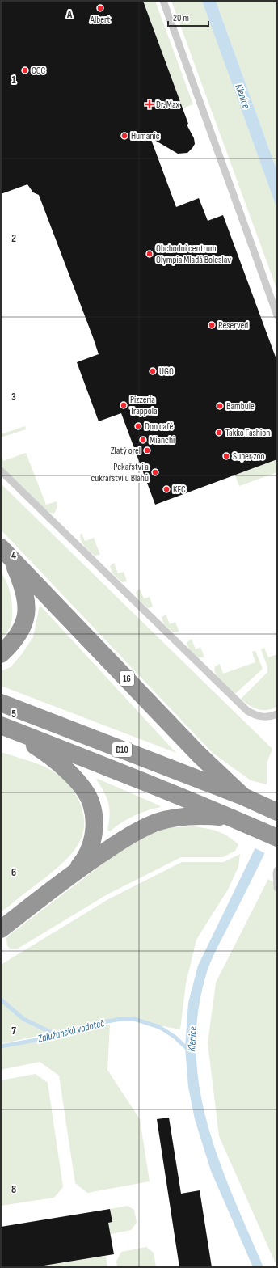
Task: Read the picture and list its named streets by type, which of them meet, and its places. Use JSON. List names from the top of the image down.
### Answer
{
  "streets": {
    "highway": ["16", "D10"]
  },
  "crossings": [
    ["16", "D10"]
  ],
  "water": ["Klenice", "Zalužanská vodoteč"],
  "places": {
    "other": [
      "Albert",
      "CCC",
      "Humanic",
      "Obchodní centrum Olympia Mladá Boleslav",
      "Reserved",
      "UGO",
      "Pizzeria Trappola",
      "Bambule",
      "Don café",
      "Takko Fashion",
      "Mianchi",
      "Zlatý orel",
      "Super zoo",
      "Pekařství a cukrářství u Bláhů",
      "KFC"
    ],
    "health": ["Dr. Max"]
  },
  "scale_bar": "20 m",
  "grid": {
    "columns": ["A"],
    "rows": [
      "1",
      "2",
      "3",
      "4",
      "5",
      "6",
      "7",
      "8"
    ]
  }
}
